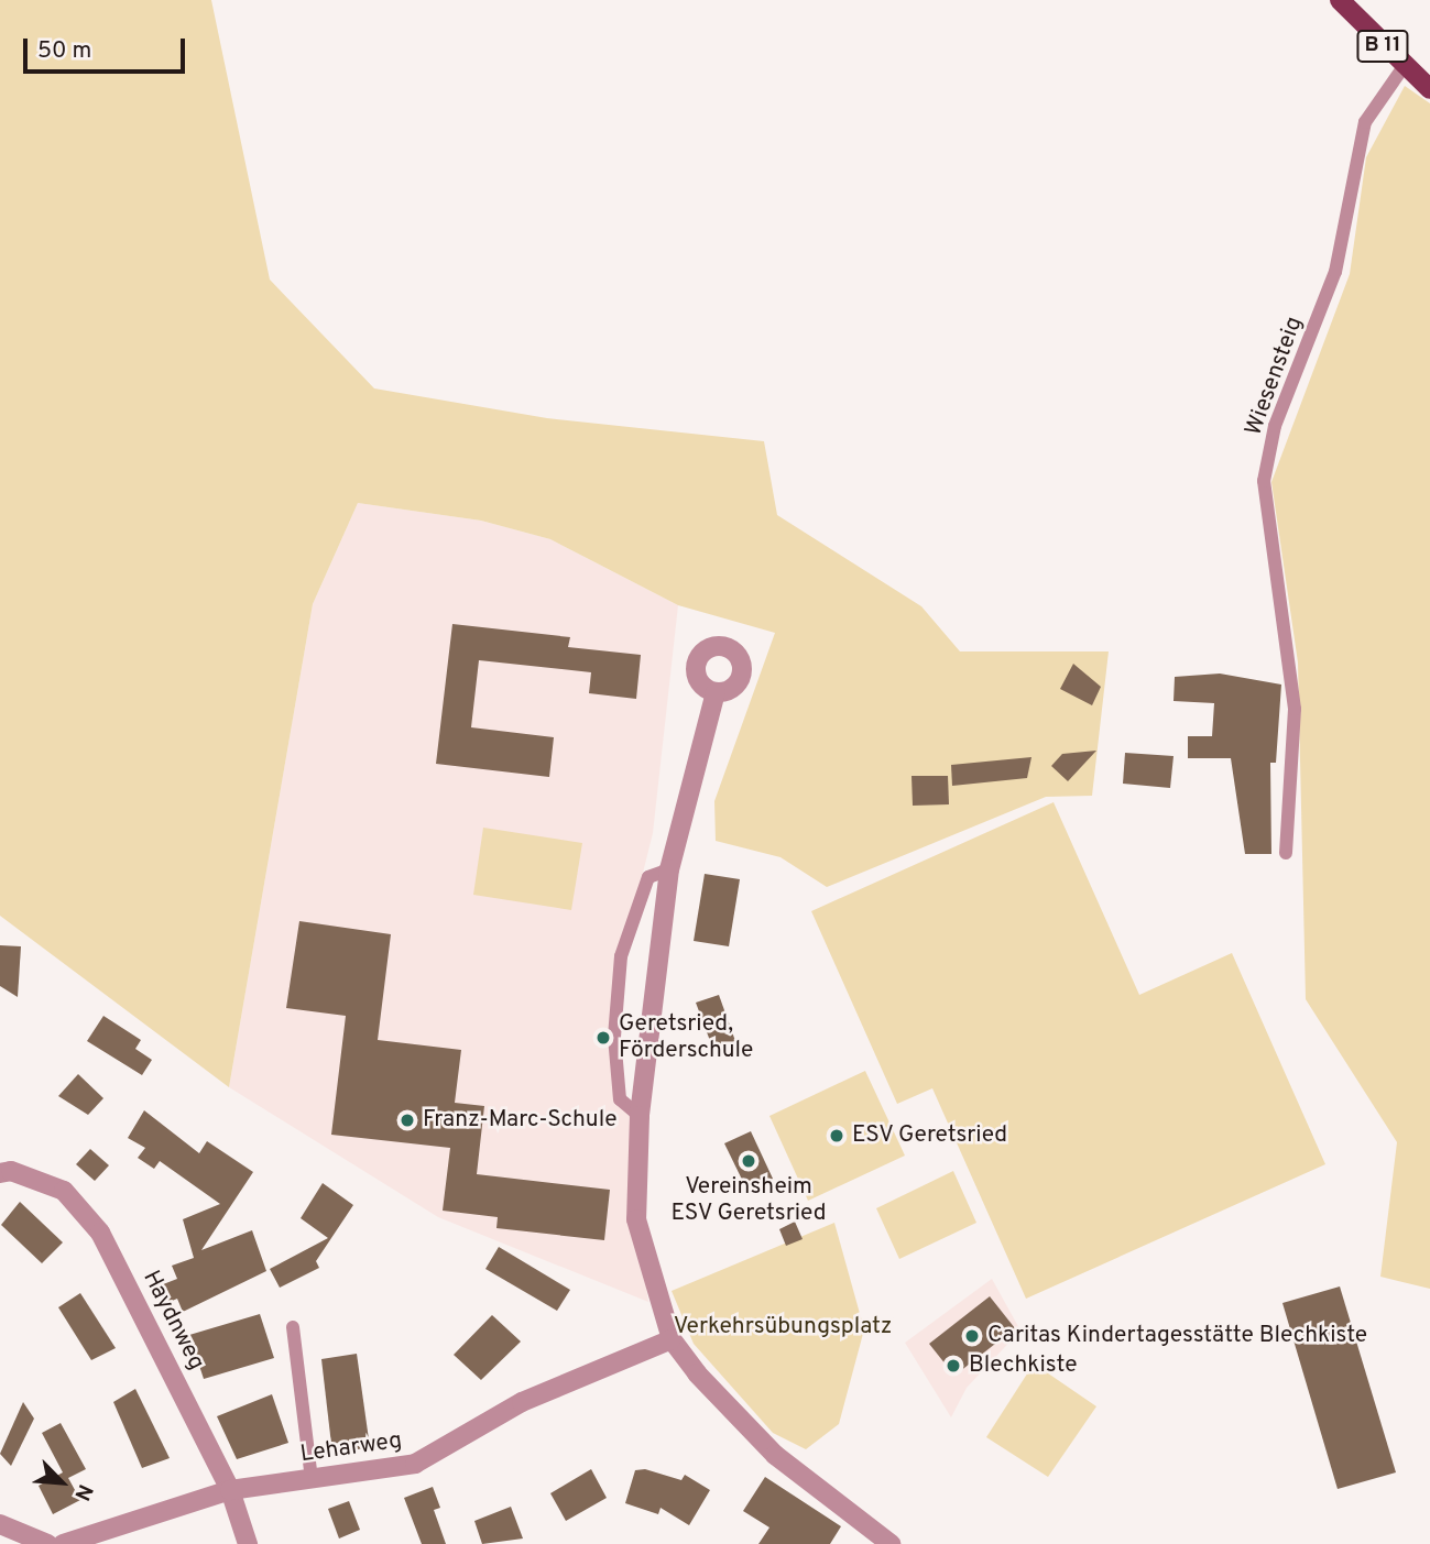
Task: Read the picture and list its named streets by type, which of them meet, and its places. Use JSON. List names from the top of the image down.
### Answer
{
  "streets": {
    "main road": ["B 11"],
    "street": ["Haydnweg", "Leharweg"],
    "lane": ["Wiesensteig"]
  },
  "crossings": [
    ["B 11", "Wiesensteig"],
    ["Haydnweg", "Leharweg"]
  ],
  "parks": ["Verkehrsübungsplatz"],
  "places": [
    "Geretsried, Förderschule",
    "Franz-Marc-Schule",
    "ESV Geretsried",
    "Vereinsheim ESV Geretsried",
    "Caritas Kindertagesstätte Blechkiste",
    "Blechkiste"
  ],
  "scale_bar": "50 m",
  "north": "bottom right"
}
